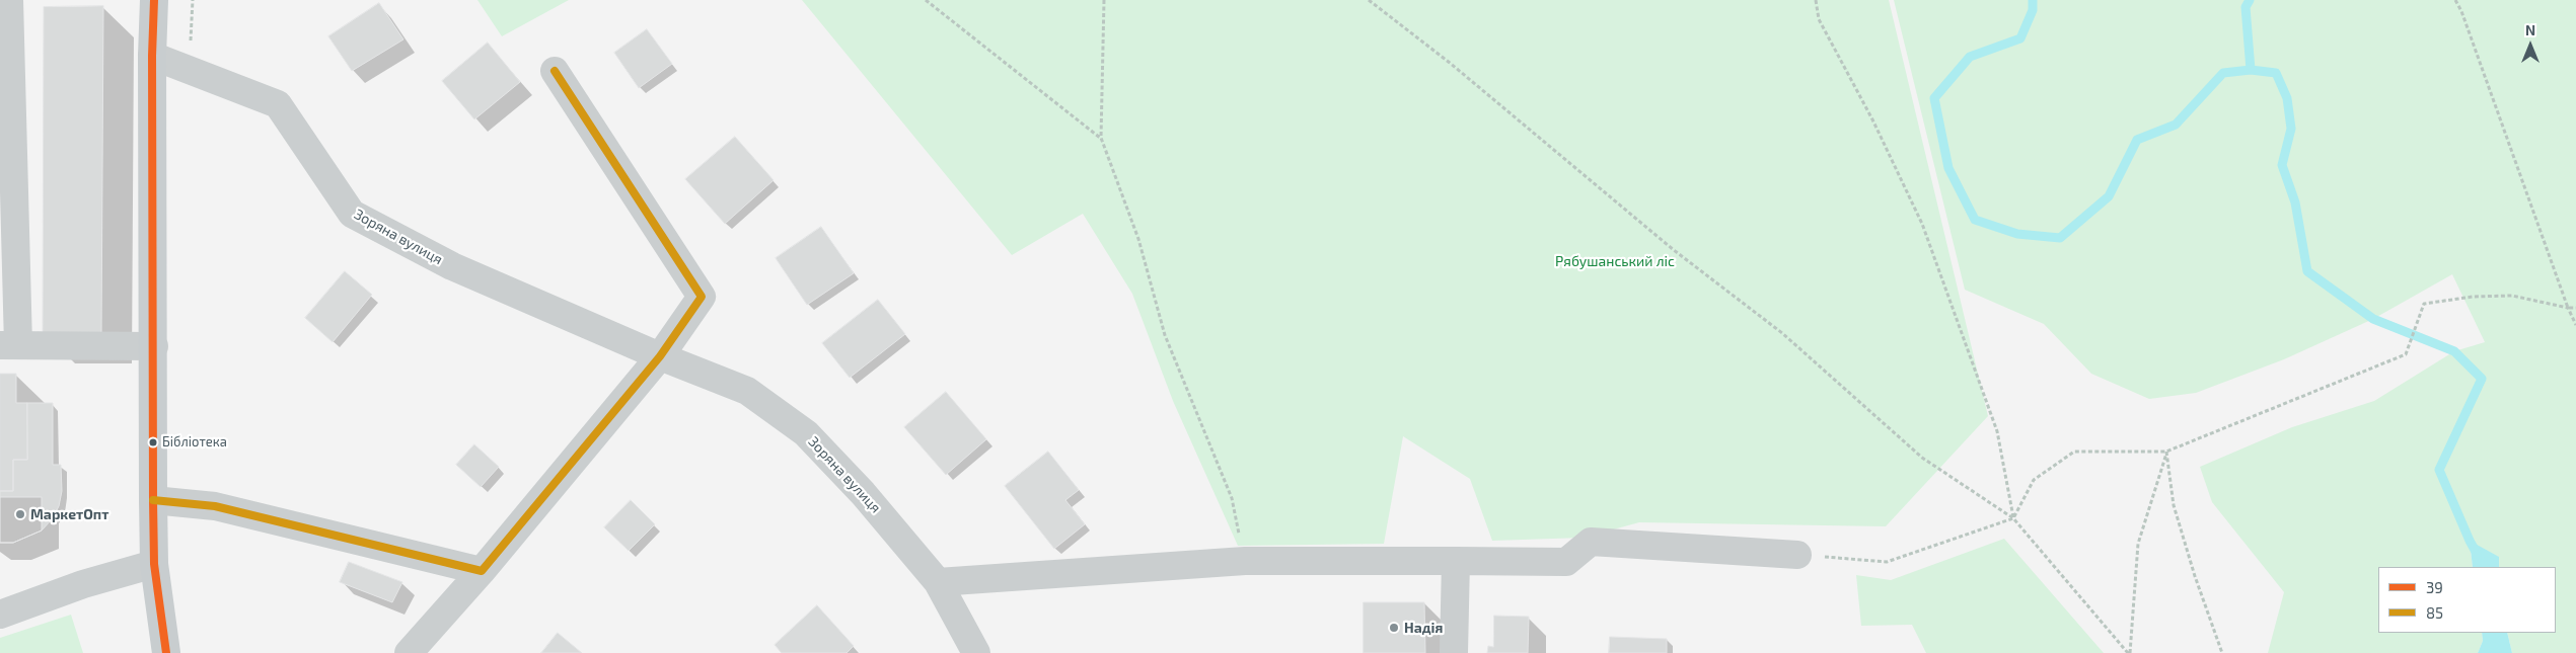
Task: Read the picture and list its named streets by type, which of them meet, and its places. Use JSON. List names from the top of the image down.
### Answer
{
  "streets": {
    "street": ["Зоряна вулиця"]
  },
  "parks": ["Рябушанський ліс"],
  "places": ["Бібліотека", "МаркетОпт", "Надія"],
  "lines": ["transit line 39", "transit line 85"],
  "legend": ["39", "85"],
  "north": "top"
}
